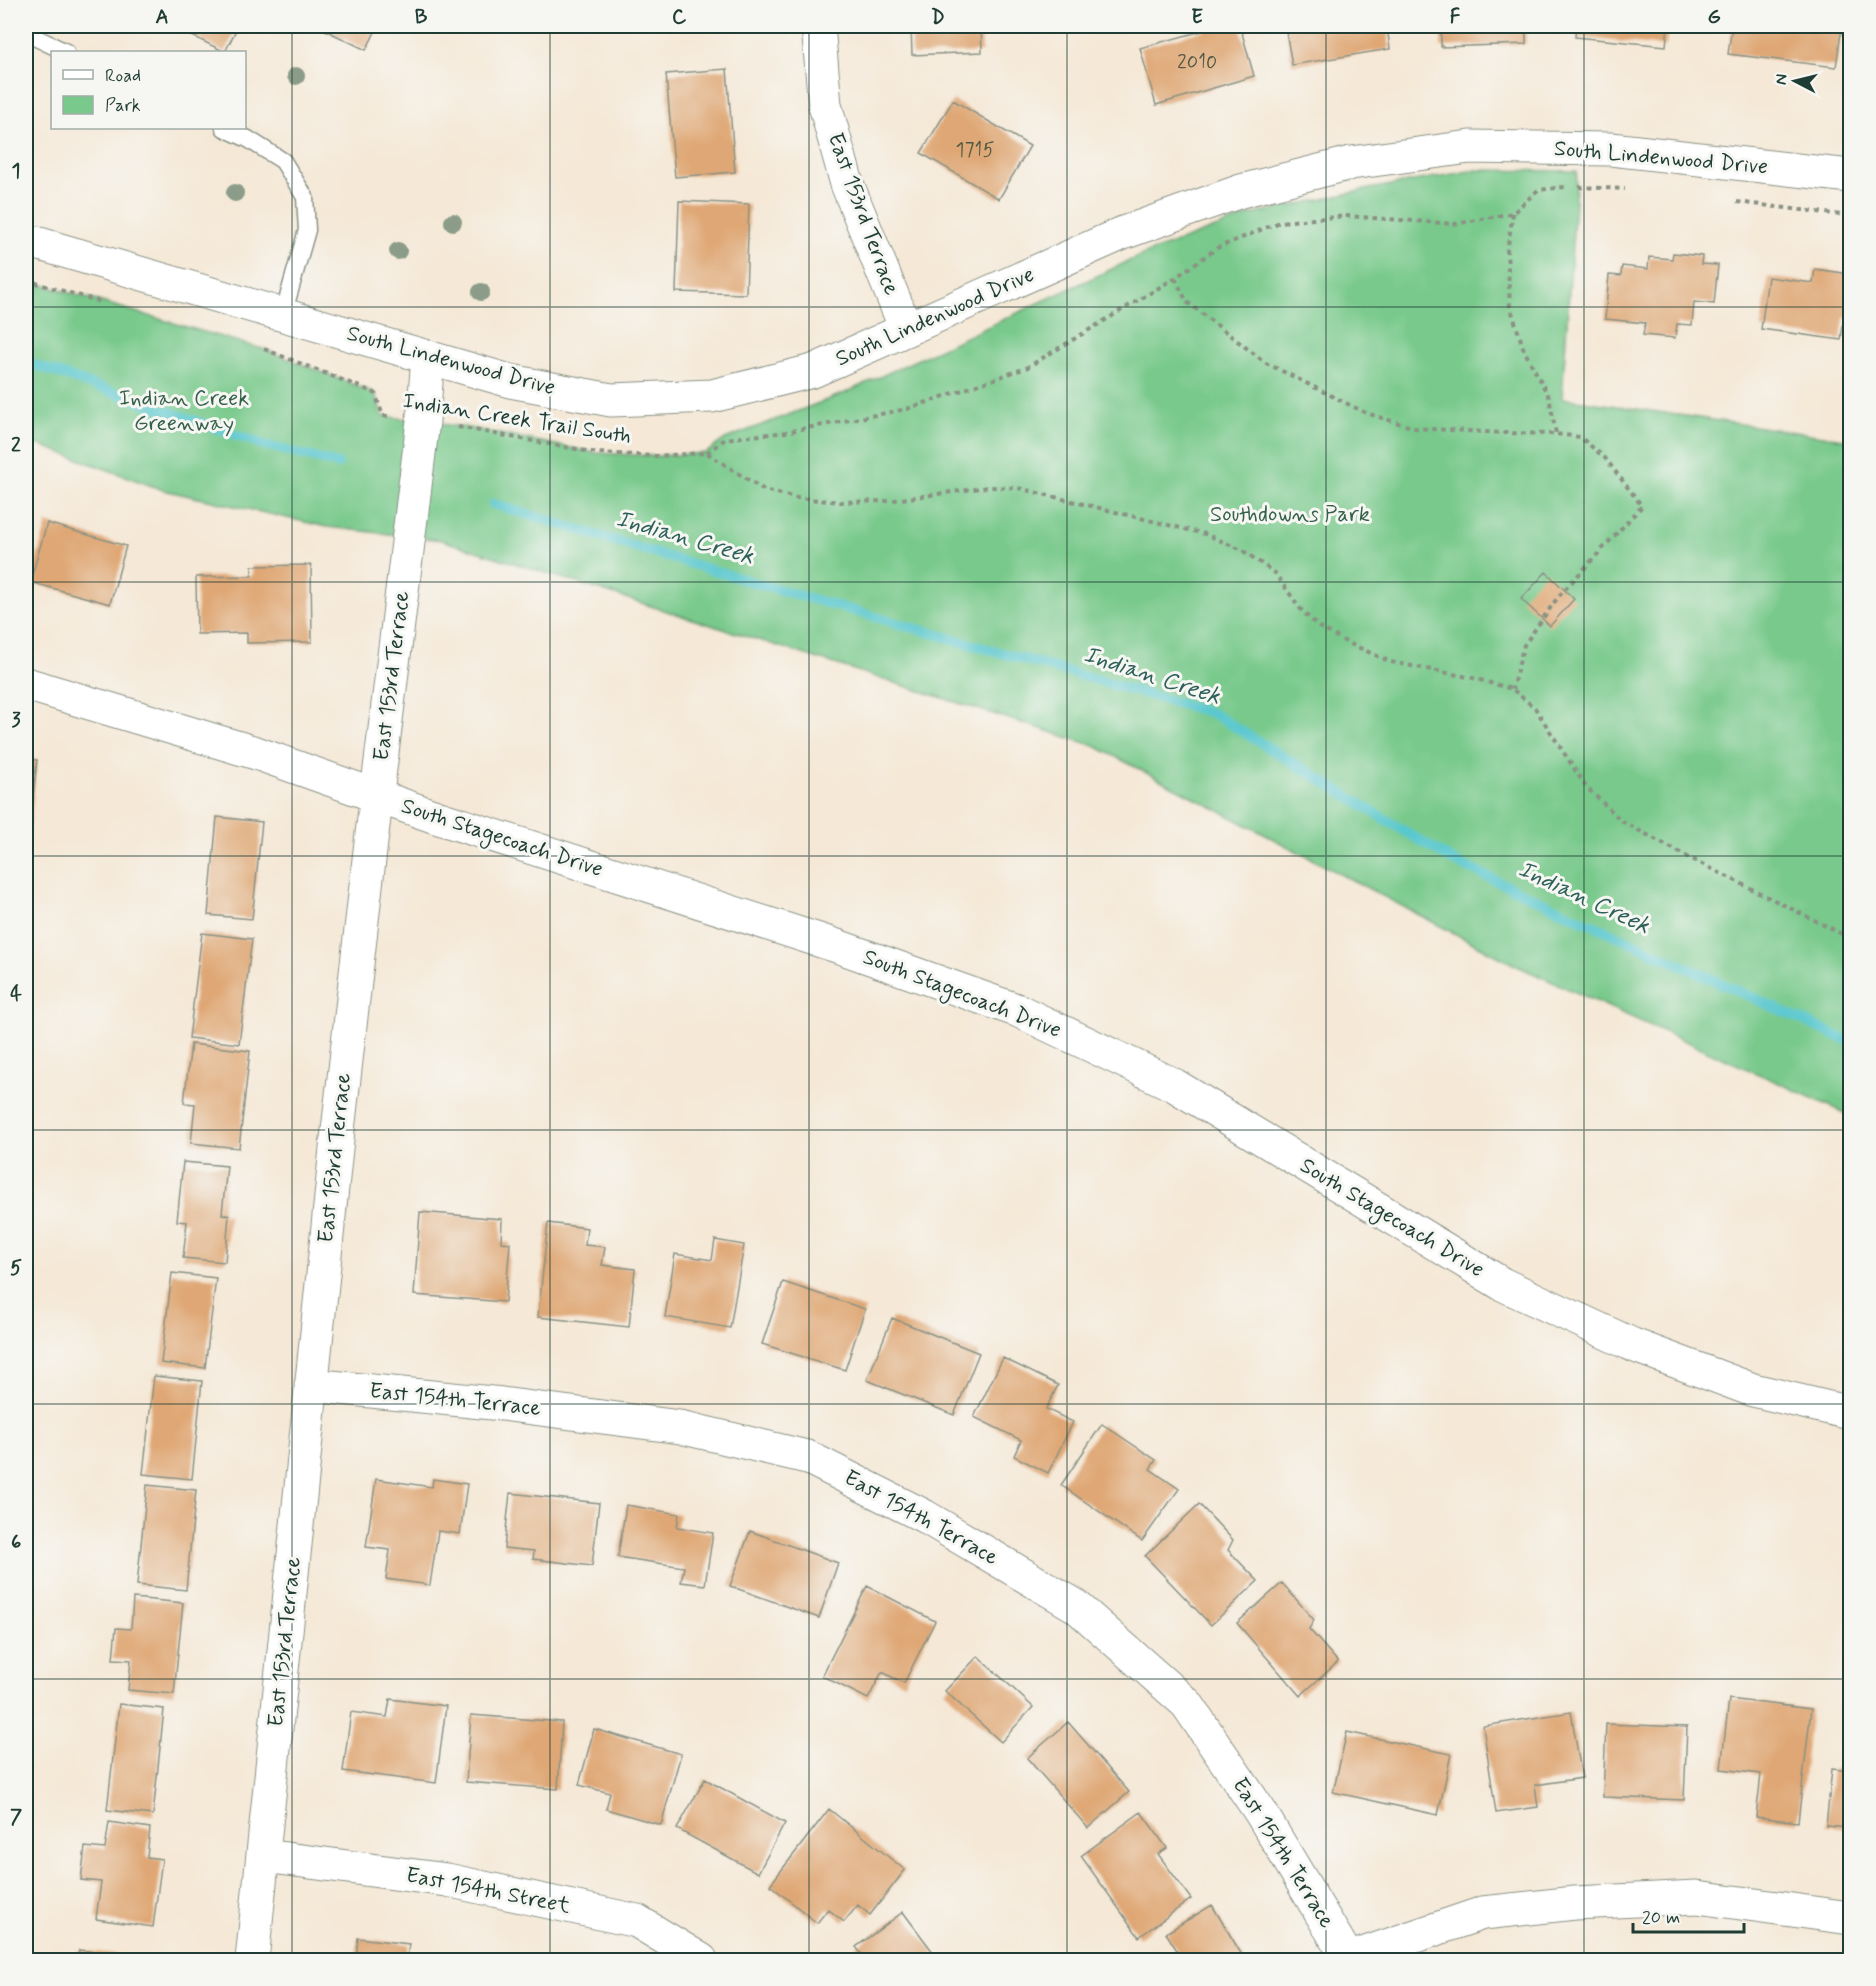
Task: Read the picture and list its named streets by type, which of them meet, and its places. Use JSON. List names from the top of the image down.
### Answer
{
  "streets": {
    "street": [
      "South Lindenwood Drive",
      "East 153rd Terrace",
      "South Stagecoach Drive",
      "East 154th Terrace",
      "East 154th Street"
    ],
    "path": ["Indian Creek Trail South"]
  },
  "crossings": [
    ["South Lindenwood Drive", "East 153rd Terrace"],
    ["East 153rd Terrace", "Indian Creek Trail South"],
    ["East 153rd Terrace", "South Stagecoach Drive"],
    ["East 153rd Terrace", "East 154th Terrace"],
    ["East 153rd Terrace", "East 154th Street"]
  ],
  "water": ["Indian Creek"],
  "parks": ["Indian Creek Greenway", "Southdowns Park"],
  "house_numbers": ["2010", "1715"],
  "legend": ["Road", "Park"],
  "scale_bar": "20 m",
  "north": "left",
  "grid": {
    "columns": [
      "A",
      "B",
      "C",
      "D",
      "E",
      "F",
      "G"
    ],
    "rows": [
      "1",
      "2",
      "3",
      "4",
      "5",
      "6",
      "7"
    ]
  }
}
